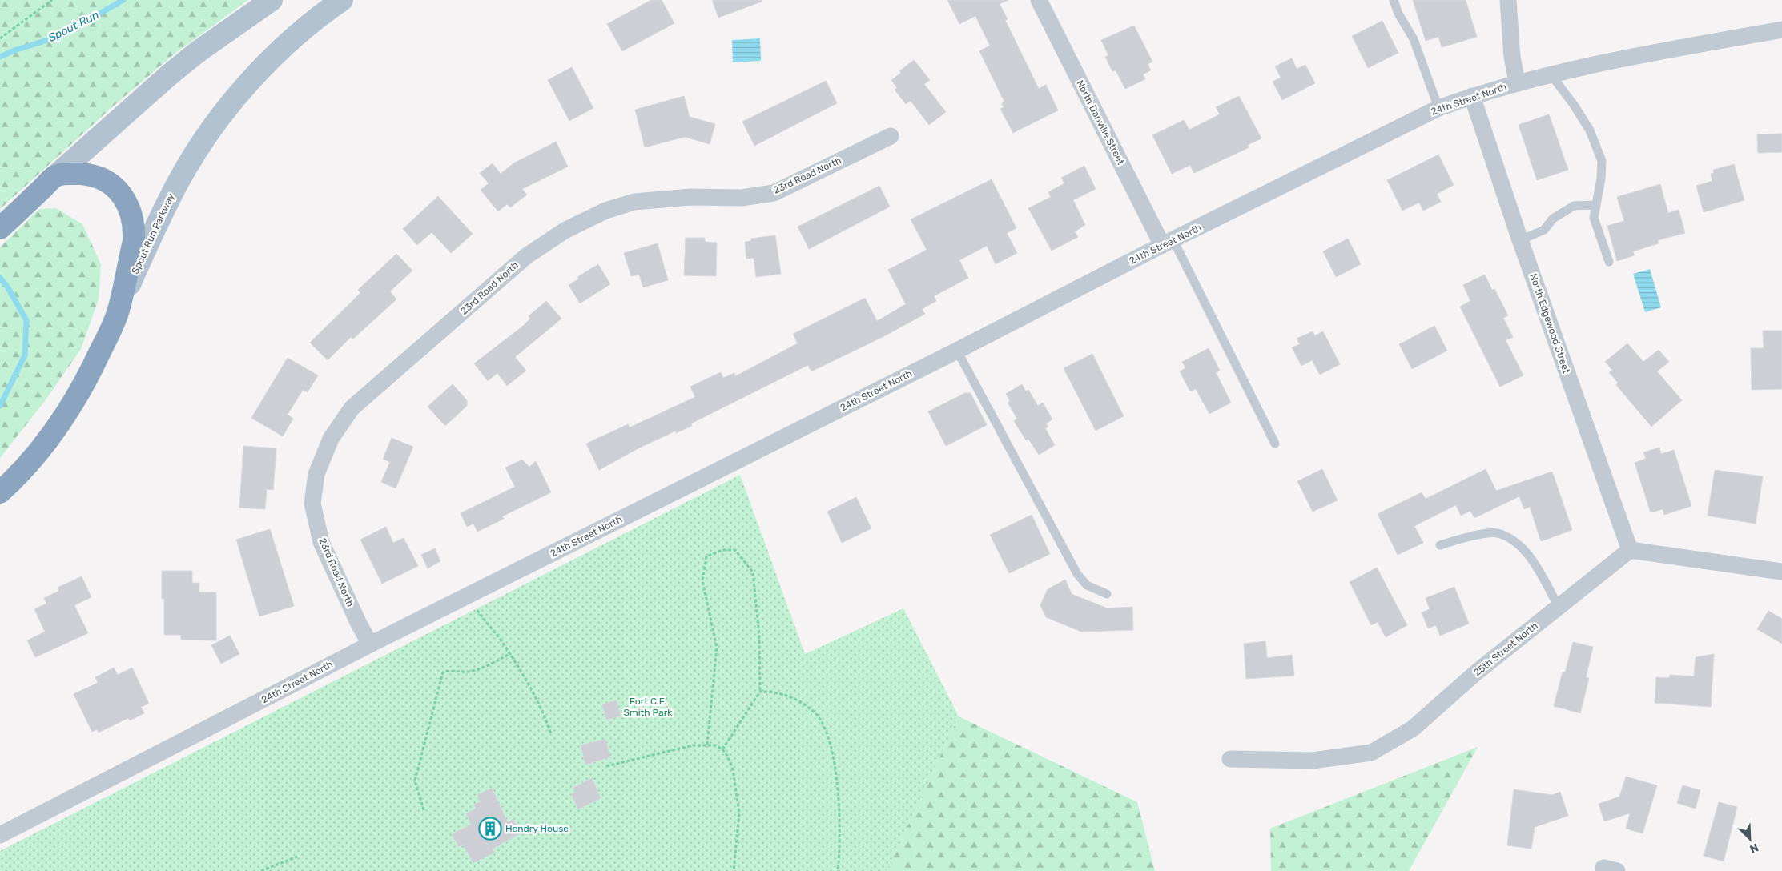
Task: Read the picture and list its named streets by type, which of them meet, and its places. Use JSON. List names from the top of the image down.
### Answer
{
  "streets": {
    "highway": ["Spout Run Parkway"],
    "street": [
      "24th Street North",
      "North Danville Street",
      "23rd Road North",
      "North Edgewood Street",
      "25th Street North"
    ]
  },
  "crossings": [
    ["24th Street North", "North Danville Street"],
    ["24th Street North", "23rd Road North"],
    ["24th Street North", "North Edgewood Street"],
    ["North Edgewood Street", "25th Street North"]
  ],
  "water": ["Spout Run"],
  "parks": ["Fort C.F. Smith Park"],
  "places": {
    "building": ["Hendry House"]
  },
  "north": "bottom right"
}
